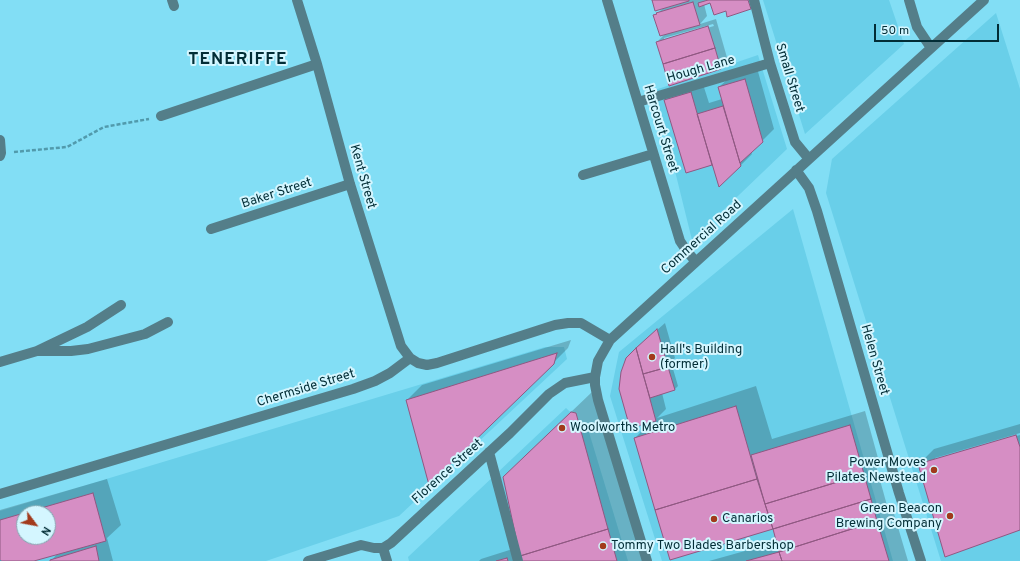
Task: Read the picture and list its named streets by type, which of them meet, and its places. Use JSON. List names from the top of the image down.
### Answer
{
  "streets": {
    "street": [
      "Hough Lane",
      "Small Street",
      "Harcourt Street",
      "Kent Street",
      "Baker Street",
      "Commercial Road",
      "Helen Street",
      "Chermside Street",
      "Florence Street"
    ]
  },
  "crossings": [
    ["Hough Lane", "Small Street"],
    ["Hough Lane", "Harcourt Street"],
    ["Small Street", "Commercial Road"],
    ["Harcourt Street", "Commercial Road"],
    ["Kent Street", "Baker Street"],
    ["Kent Street", "Chermside Street"],
    ["Commercial Road", "Helen Street"],
    ["Commercial Road", "Florence Street"]
  ],
  "districts": ["TENERIFFE"],
  "places": [
    "Hall's Building (former)",
    "Woolworths Metro",
    "Power Moves Pilates Newstead",
    "Green Beacon Brewing Company",
    "Canarios",
    "Tommy Two Blades Barbershop"
  ],
  "scale_bar": "50 m",
  "north": "bottom right"
}
